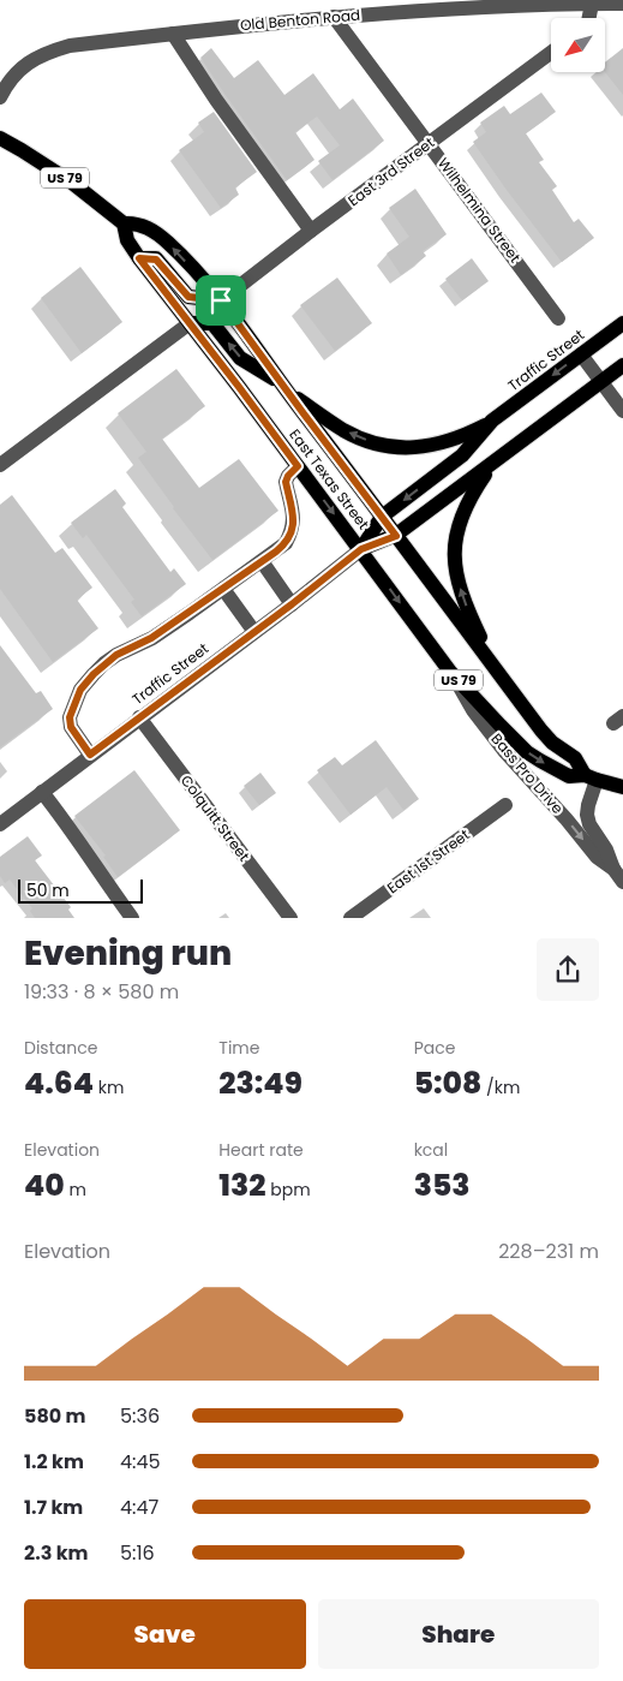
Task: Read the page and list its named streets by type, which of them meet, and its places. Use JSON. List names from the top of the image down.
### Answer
{
  "streets": {
    "main road": ["US 79", "Traffic Street", "East Texas Street"],
    "street": [
      "Old Benton Road",
      "East 3rd Street",
      "Wilhelmina Street",
      "Bass Pro Drive",
      "Colquitt Street",
      "East 1st Street"
    ]
  },
  "crossings": [
    ["Old Benton Road", "Wilhelmina Street"],
    ["East 3rd Street", "Wilhelmina Street"],
    ["East 3rd Street", "East Texas Street"],
    ["Traffic Street", "East Texas Street"],
    ["Traffic Street", "Colquitt Street"],
    ["East Texas Street", "Bass Pro Drive"]
  ],
  "one_way": ["Bass Pro Drive"],
  "scale_bar": "50 m",
  "north": "bottom left",
  "page": {
    "scale": "50 m",
    "heading": ["Evening run", "19:33 · 8 × 580 m"],
    "stats": [
      ["Distance", "4.64 km"],
      ["Time", "23:49"],
      ["Pace", "5:08 /km"],
      ["Elevation", "40 m"],
      ["Heart rate", "132 bpm"],
      ["kcal", "353"]
    ],
    "chart": ["Elevation", "228–231 m"],
    "list": [
      {
        "name": "580 m",
        "note": "5:36"
      },
      {
        "name": "1.2 km",
        "note": "4:45"
      },
      {
        "name": "1.7 km",
        "note": "4:47"
      },
      {
        "name": "2.3 km",
        "note": "5:16"
      }
    ],
    "buttons": ["Save", "Share"]
  }
}
